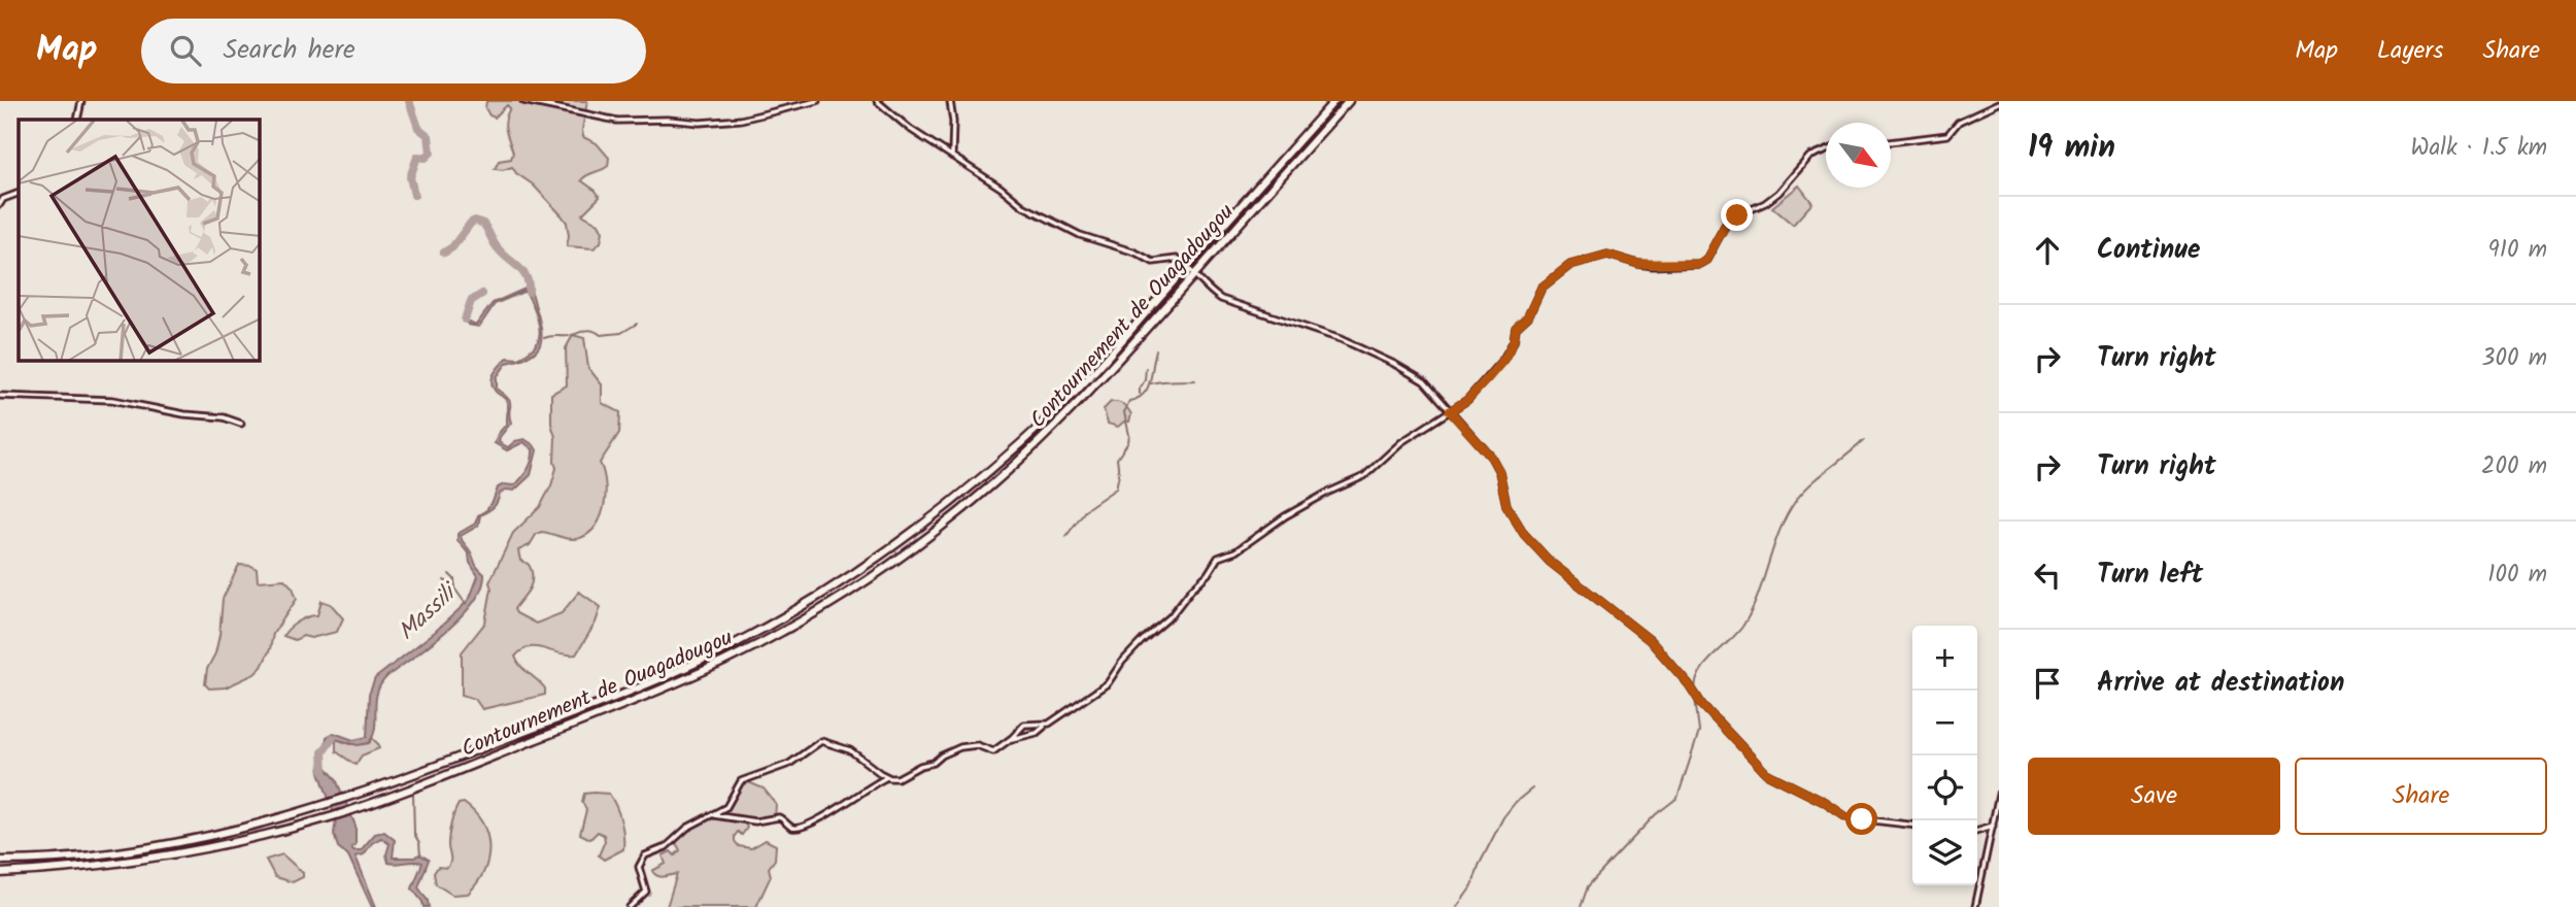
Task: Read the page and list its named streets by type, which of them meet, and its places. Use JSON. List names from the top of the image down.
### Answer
{
  "streets": {
    "highway": ["Contournement de Ouagadougou"]
  },
  "water": ["Massili"],
  "north": "bottom right",
  "page": {
    "header": "Map",
    "search": "Search here",
    "nav": ["Map", "Layers", "Share"],
    "heading": ["19 min", "Walk · 1.5 km"],
    "list": [
      ["Continue", "910 m"],
      ["Turn right", "300 m"],
      ["Turn right", "200 m"],
      ["Turn left", "100 m"],
      "Arrive at destination"
    ],
    "map_buttons": ["+", "−"],
    "buttons": ["Save", "Share"]
  }
}
